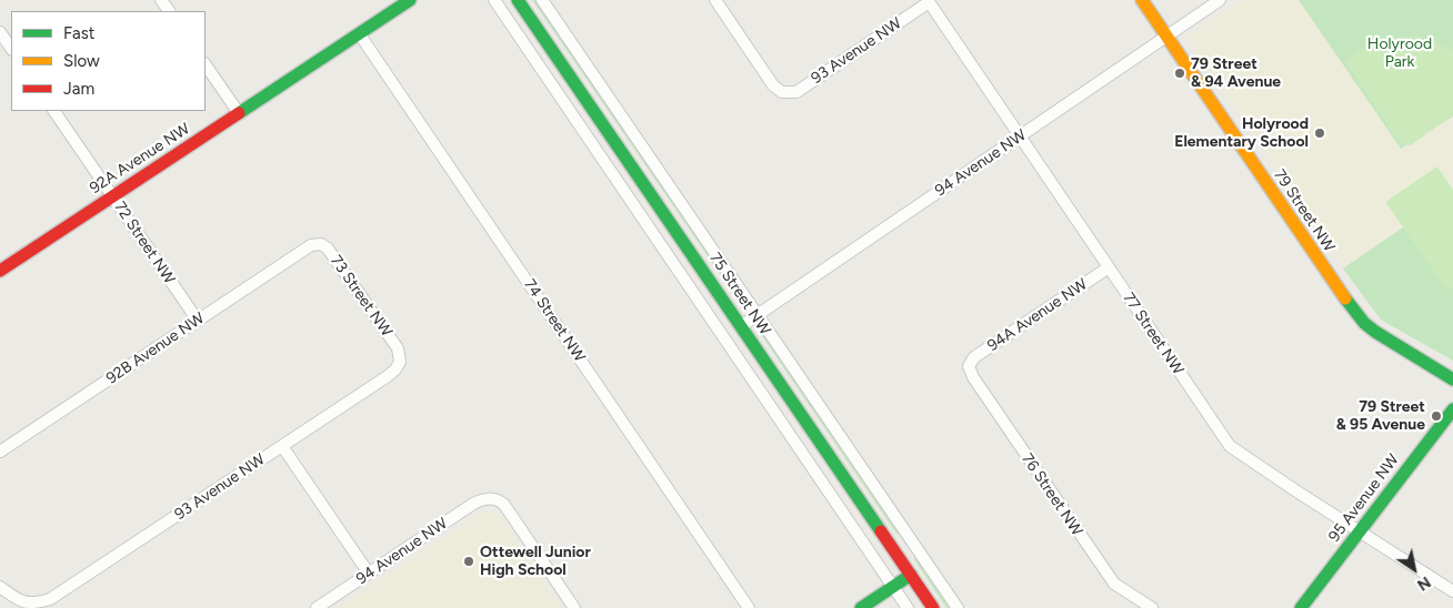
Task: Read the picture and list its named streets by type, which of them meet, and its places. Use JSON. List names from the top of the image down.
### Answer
{
  "streets": {
    "street": [
      "93 Avenue NW",
      "92A Avenue NW",
      "94 Avenue NW",
      "79 Street NW",
      "72 Street NW",
      "75 Street NW",
      "73 Street NW",
      "94A Avenue NW",
      "74 Street NW",
      "77 Street NW",
      "92B Avenue NW",
      "76 Street NW",
      "95 Avenue NW"
    ]
  },
  "crossings": [
    ["93 Avenue NW", "73 Street NW"],
    ["93 Avenue NW", "77 Street NW"],
    ["92A Avenue NW", "72 Street NW"],
    ["92A Avenue NW", "74 Street NW"],
    ["94 Avenue NW", "79 Street NW"],
    ["94 Avenue NW", "75 Street NW"],
    ["94 Avenue NW", "77 Street NW"],
    ["72 Street NW", "92B Avenue NW"],
    ["73 Street NW", "92B Avenue NW"],
    ["94A Avenue NW", "77 Street NW"],
    ["94A Avenue NW", "76 Street NW"],
    ["77 Street NW", "95 Avenue NW"]
  ],
  "parks": ["Holyrood Park"],
  "places": [
    "79 Street & 94 Avenue",
    "Holyrood Elementary School",
    "79 Street & 95 Avenue",
    "Ottewell Junior High School"
  ],
  "legend": ["Fast", "Slow", "Jam"],
  "north": "bottom right"
}
